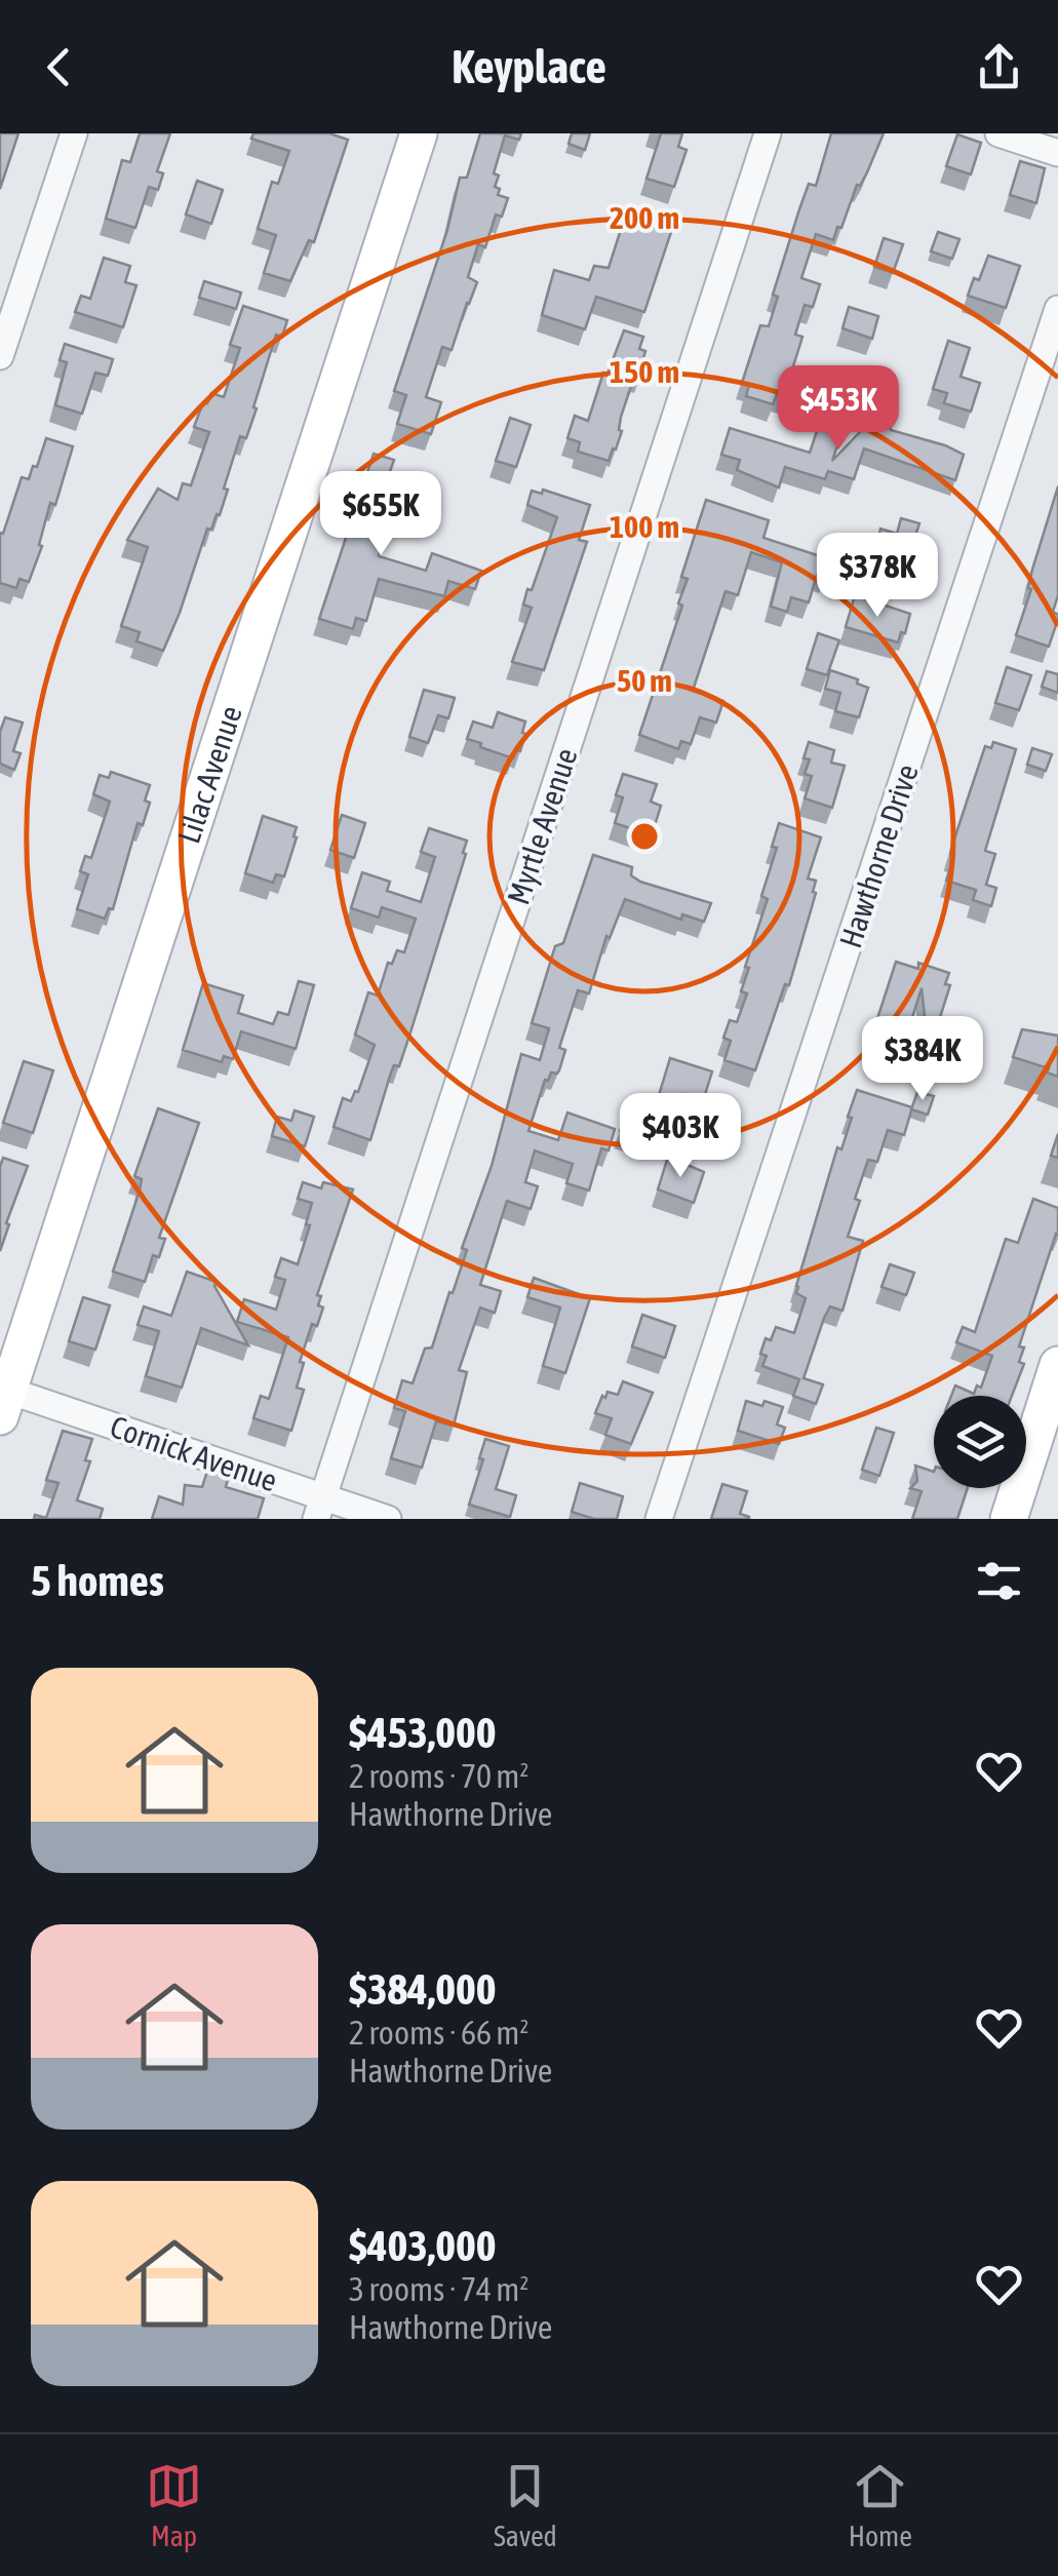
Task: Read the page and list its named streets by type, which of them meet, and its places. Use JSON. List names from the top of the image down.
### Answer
{
  "streets": {
    "street": [
      "Lilac Avenue",
      "Myrtle Avenue",
      "Hawthorne Drive",
      "Cornick Avenue"
    ]
  },
  "crossings": [
    ["Lilac Avenue", "Cornick Avenue"],
    ["Myrtle Avenue", "Cornick Avenue"]
  ],
  "page": {
    "header": "Keyplace",
    "price": [
      "$453K",
      "$655K",
      "$378K",
      "$384K",
      "$403K"
    ],
    "heading": "5 homes",
    "list": [
      {
        "name": "$453,000",
        "note": "2 rooms · 70 m² · Hawthorne Drive"
      },
      {
        "name": "$384,000",
        "note": "2 rooms · 66 m² · Hawthorne Drive"
      },
      {
        "name": "$403,000",
        "note": "3 rooms · 74 m² · Hawthorne Drive"
      }
    ],
    "tabs": ["Map", "Saved", "Home"]
  },
  "rings": [
    "200 m",
    "150 m",
    "100 m",
    "50 m"
  ]
}
